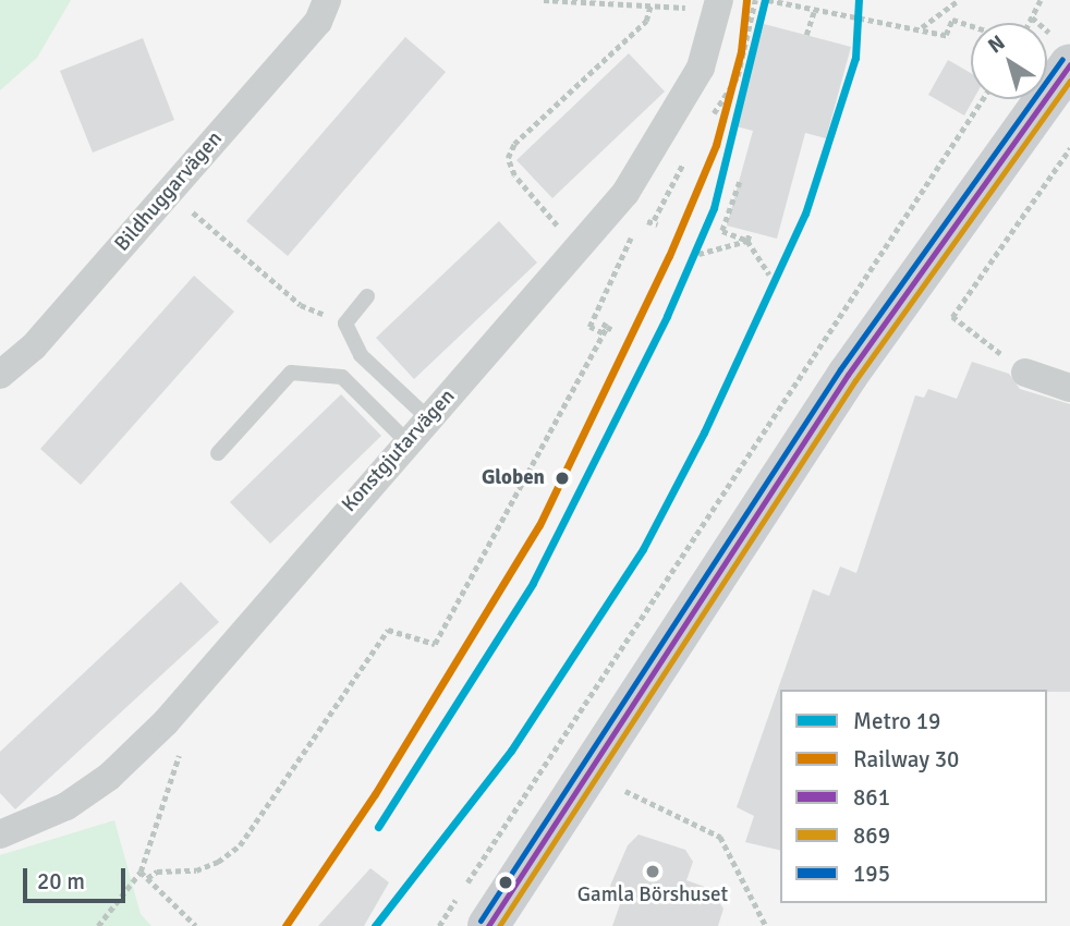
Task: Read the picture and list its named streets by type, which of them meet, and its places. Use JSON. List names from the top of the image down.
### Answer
{
  "streets": {
    "street": ["Bildhuggarvägen", "Konstgjutarvägen"]
  },
  "places": ["Globen", "Gamla Börshuset"],
  "lines": [
    "metro line 19",
    "rail line 30",
    "transit line 195",
    "transit line 861",
    "transit line 869"
  ],
  "legend": [
    "Metro 19",
    "Railway 30",
    "861",
    "869",
    "195"
  ],
  "scale_bar": "20 m",
  "north": "top left"
}
